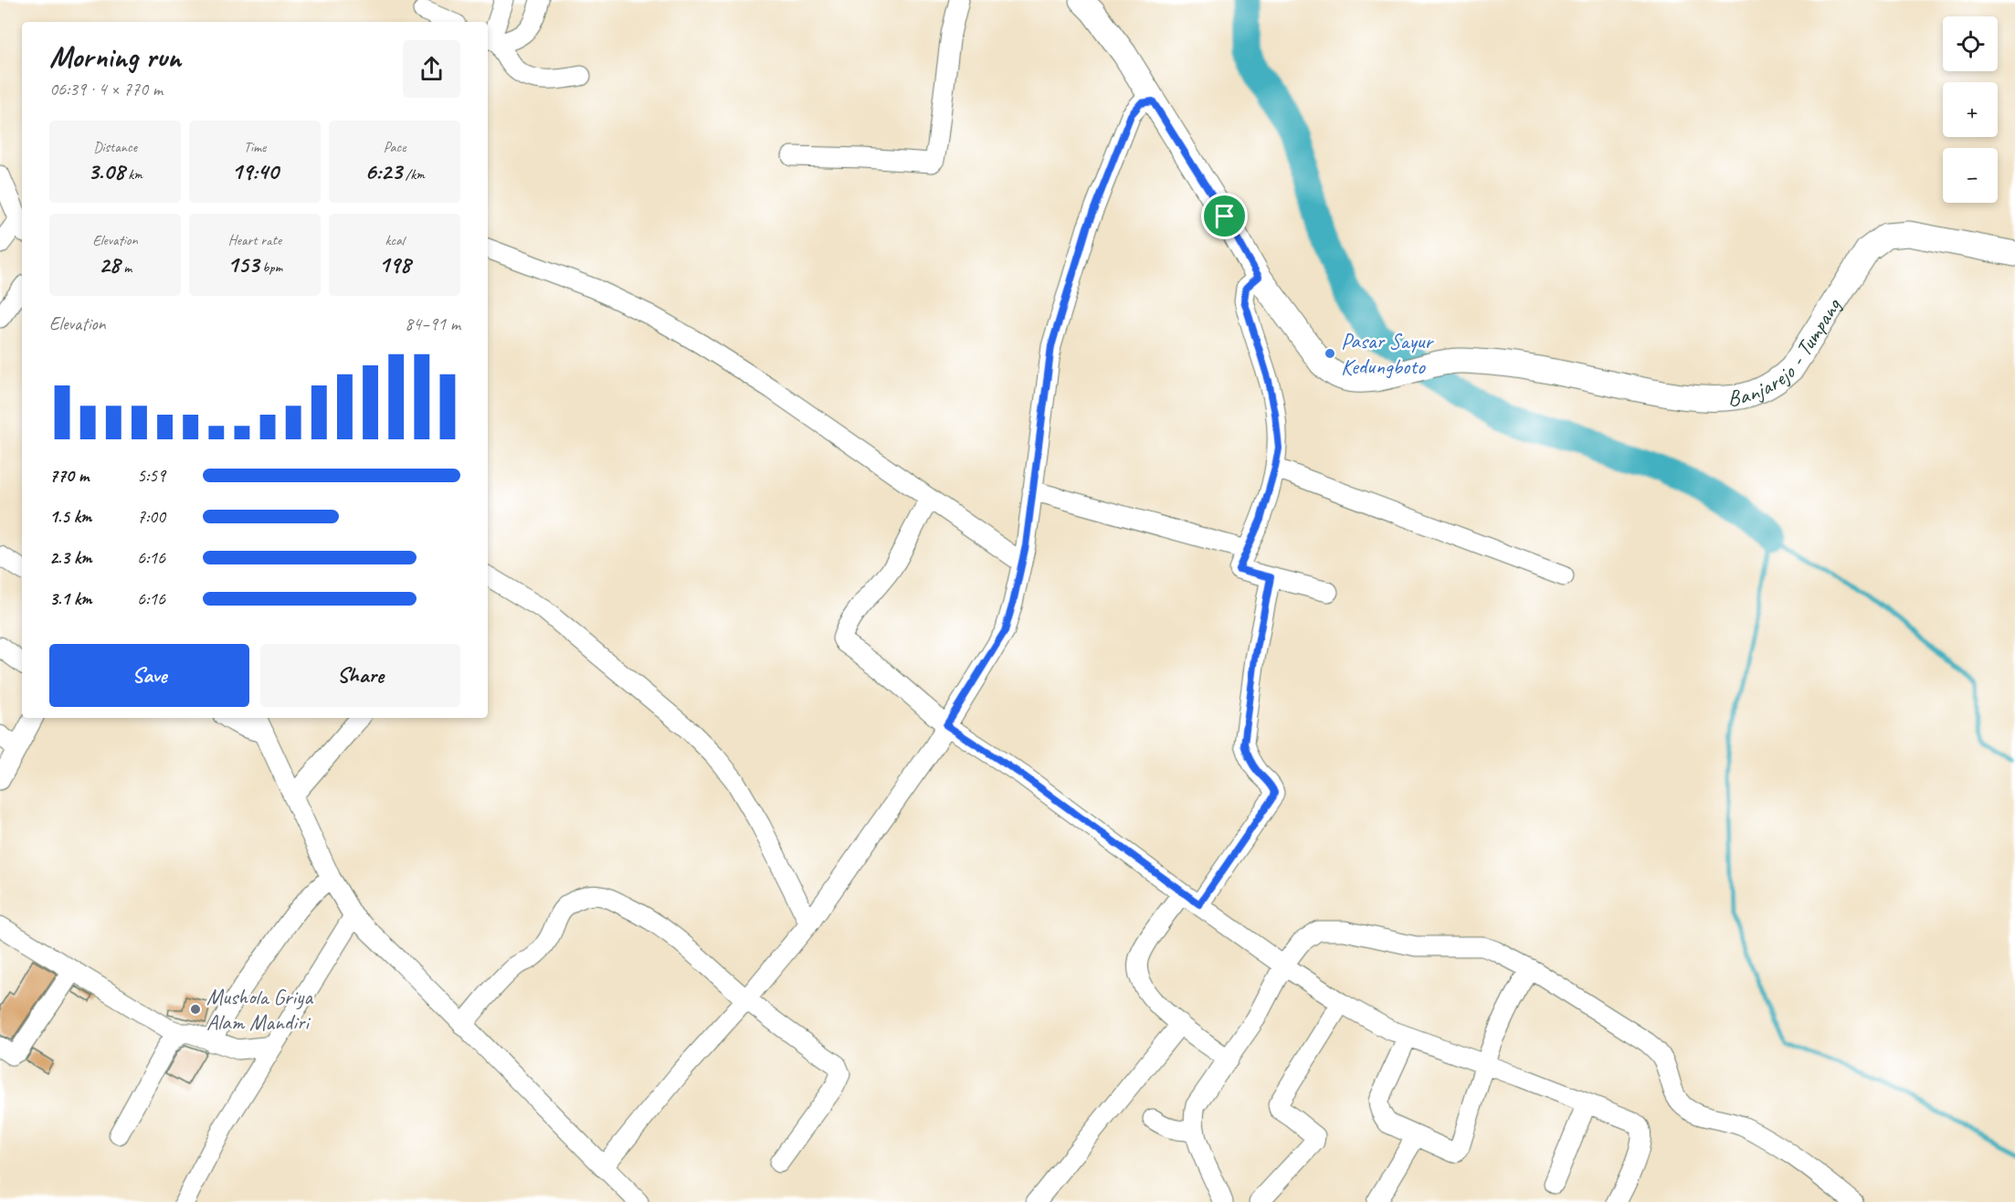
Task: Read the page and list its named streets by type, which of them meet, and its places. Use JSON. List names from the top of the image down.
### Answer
{
  "streets": {
    "main road": ["Banjarejo - Tumpang"]
  },
  "places": ["Pasar Sayur Kedungboto", "Mushola Griya Alam Mandiri"],
  "page": {
    "map_buttons": ["+", "−"],
    "heading": ["Morning run", "06:39 · 4 × 770 m"],
    "stats": [
      ["Distance", "3.08 km"],
      ["Time", "19:40"],
      ["Pace", "6:23 /km"],
      ["Elevation", "28 m"],
      ["Heart rate", "153 bpm"],
      ["kcal", "198"]
    ],
    "chart": ["Elevation", "84–91 m"],
    "list": [
      {
        "name": "770 m",
        "note": "5:59"
      },
      {
        "name": "1.5 km",
        "note": "7:00"
      },
      {
        "name": "2.3 km",
        "note": "6:16"
      },
      {
        "name": "3.1 km",
        "note": "6:16"
      }
    ],
    "buttons": ["Save", "Share"]
  }
}
